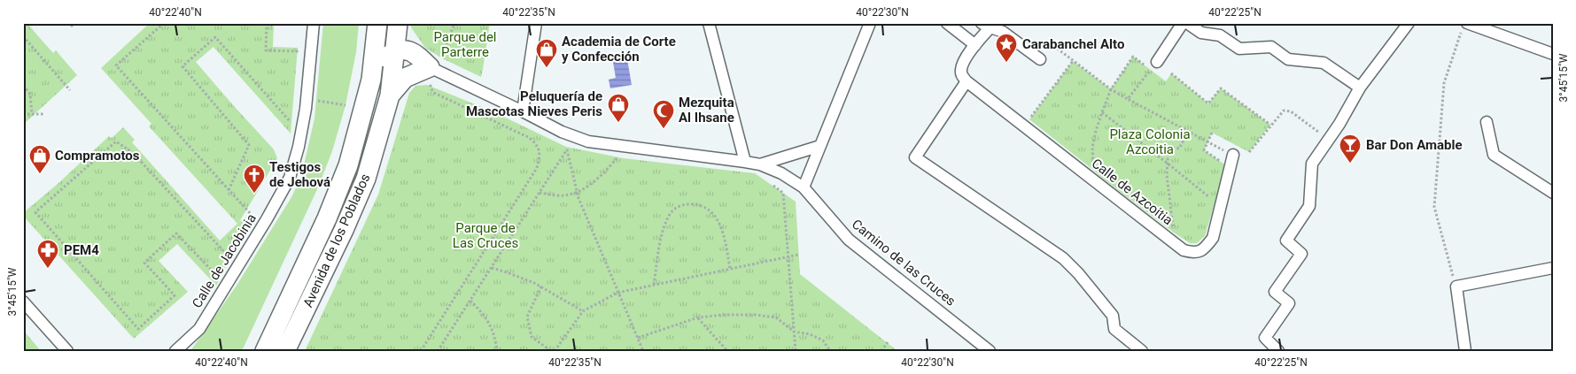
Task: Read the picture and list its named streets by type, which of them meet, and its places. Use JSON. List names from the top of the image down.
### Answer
{
  "streets": {
    "main road": ["Avenida de los Poblados"],
    "street": ["Calle de Azcoitia", "Calle de Jacobinia", "Camino de las Cruces"]
  },
  "parks": ["Parque del Parterre", "Plaza Colonia Azcoitia", "Parque de Las Cruces"],
  "places": {
    "place": ["Carabanchel Alto"],
    "shop": ["Academia de Corte y Confección", "Peluquería de Mascotas Nieves Peris", "Compramotos"],
    "mosque": ["Mezquita Al Ihsane"],
    "bar": ["Bar Don Amable"],
    "church": ["Testigos de Jehová"],
    "pharmacy": ["PEM4"]
  },
  "coordinates": [
    "40°22'40\"N",
    "40°22'35\"N",
    "40°22'30\"N",
    "40°22'25\"N",
    "3°45'15\"W"
  ]
}
